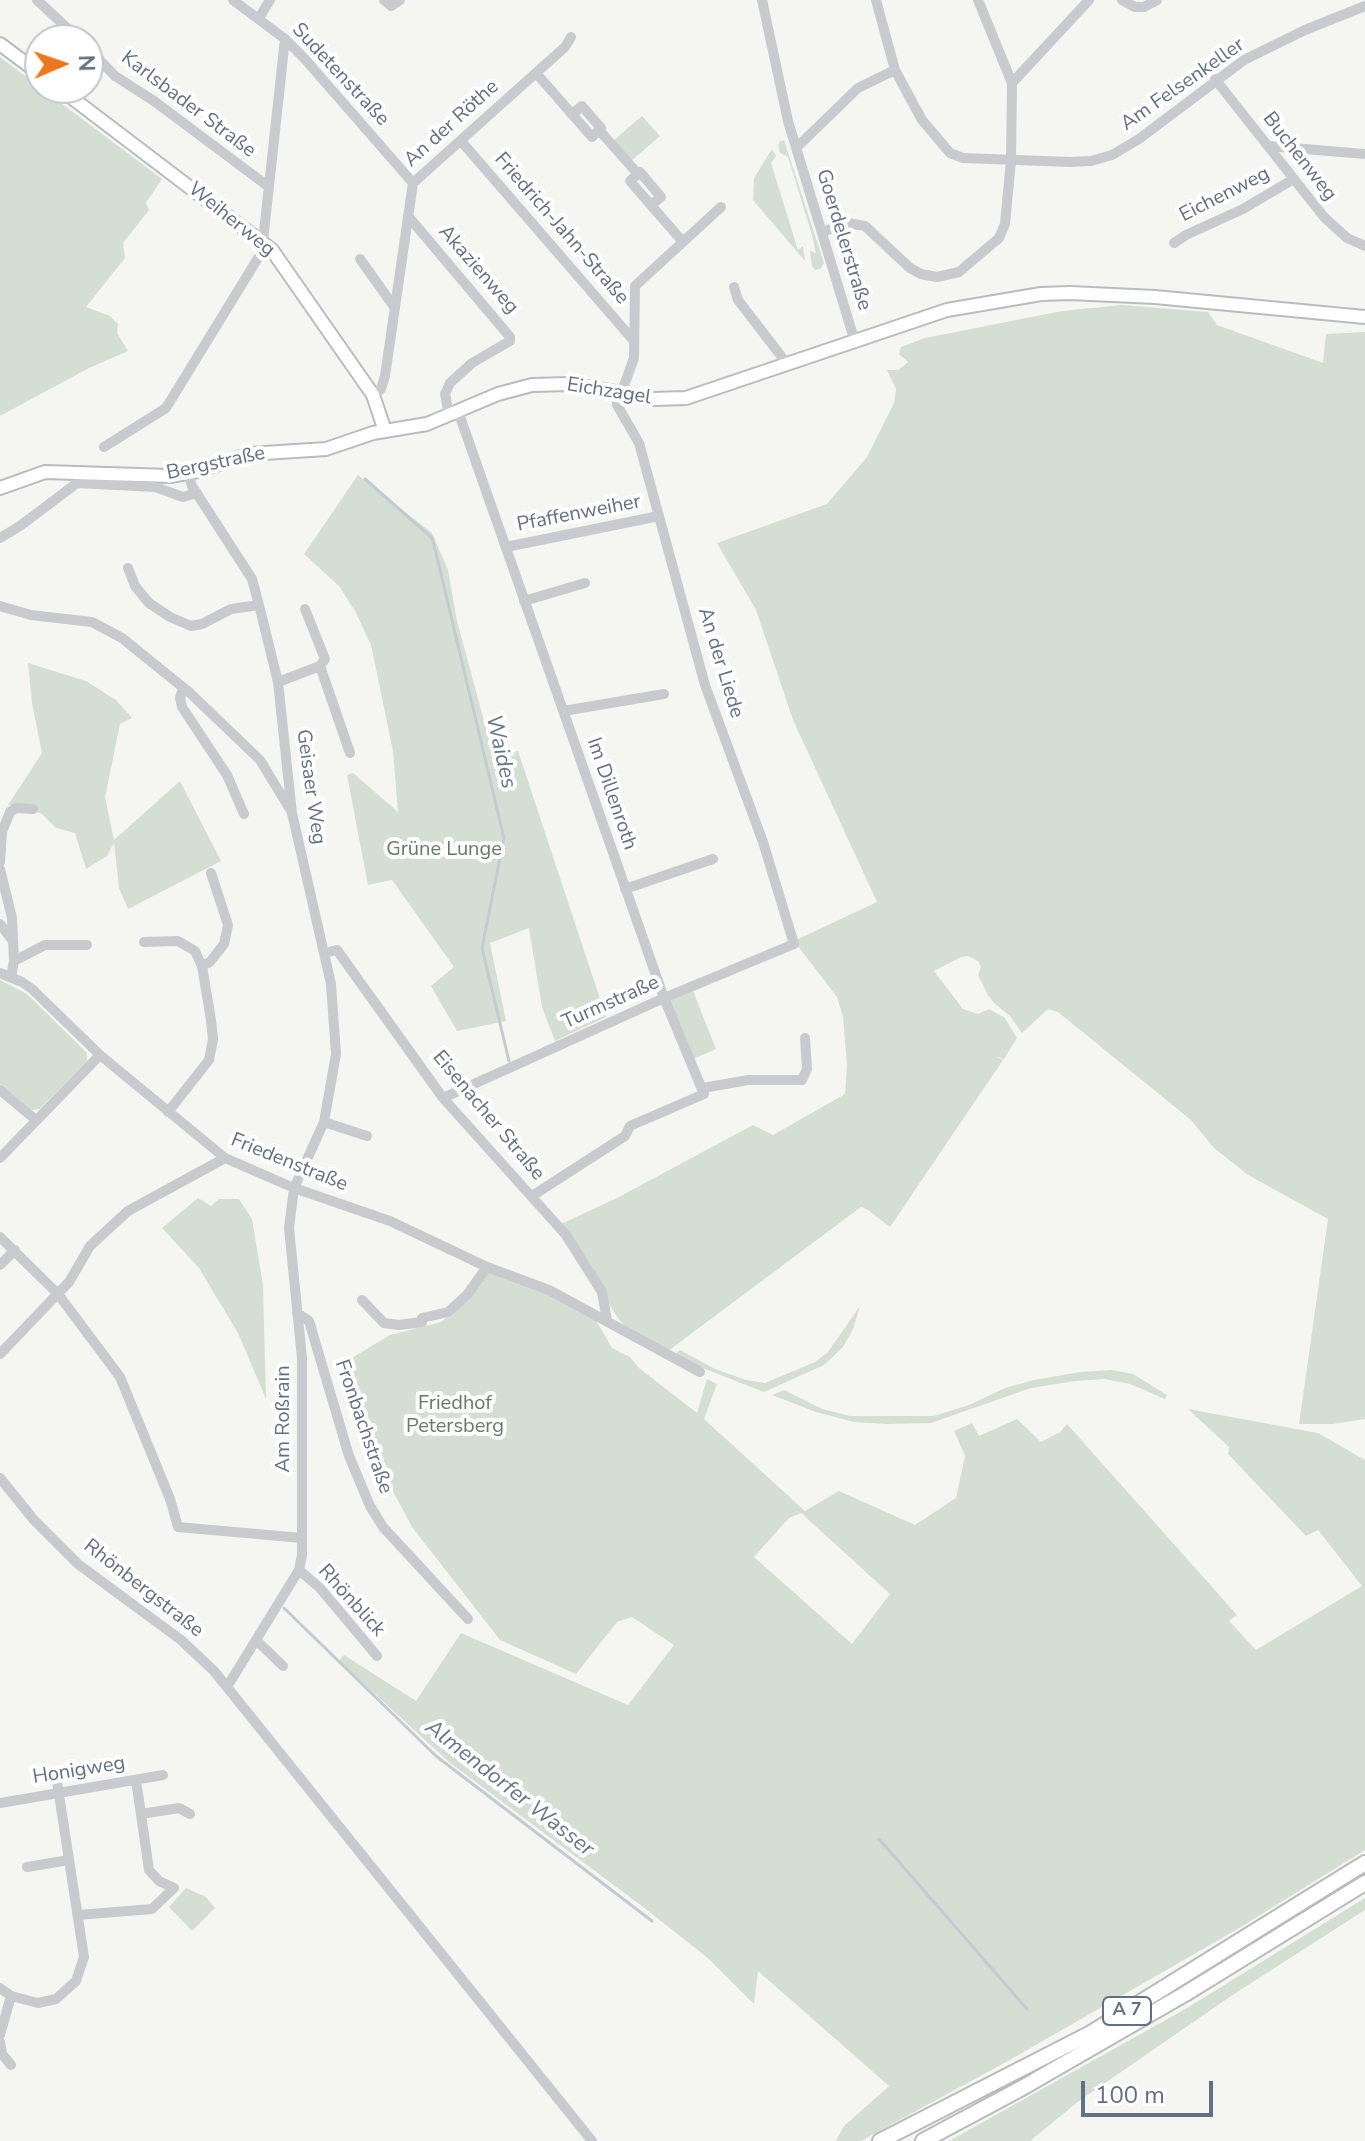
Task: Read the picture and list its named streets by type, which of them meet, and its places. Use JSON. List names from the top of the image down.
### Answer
{
  "streets": {
    "highway": ["A 7"],
    "main road": ["Weiherweg", "Eichzagel", "Bergstraße"],
    "street": [
      "Sudetenstraße",
      "Am Felsenkeller",
      "Karlsbader Straße",
      "An der Röthe",
      "Buchenweg",
      "Eichenweg",
      "Friedrich-Jahn-Straße",
      "Goerdelerstraße",
      "Akazienweg",
      "Pfaffenweiher",
      "An der Liede",
      "Geisaer Weg",
      "Im Dillenroth",
      "Turmstraße",
      "Eisenacher Straße",
      "Friedenstraße",
      "Am Roßrain",
      "Fronbachstraße",
      "Rhönbergstraße",
      "Rhönblick",
      "Honigweg"
    ]
  },
  "crossings": [
    ["Sudetenstraße", "An der Röthe"],
    ["Am Felsenkeller", "Buchenweg"],
    ["Am Felsenkeller", "Goerdelerstraße"],
    ["An der Röthe", "Weiherweg"],
    ["An der Röthe", "Friedrich-Jahn-Straße"],
    ["An der Röthe", "Akazienweg"],
    ["Buchenweg", "Eichenweg"],
    ["Weiherweg", "Eichzagel"],
    ["Weiherweg", "Bergstraße"],
    ["Friedrich-Jahn-Straße", "Eichzagel"],
    ["Friedrich-Jahn-Straße", "An der Liede"],
    ["Goerdelerstraße", "Eichzagel"],
    ["Akazienweg", "Eichzagel"],
    ["Akazienweg", "Im Dillenroth"],
    ["Eichzagel", "Bergstraße"],
    ["Eichzagel", "An der Liede"],
    ["Eichzagel", "Im Dillenroth"],
    ["Bergstraße", "Geisaer Weg"],
    ["Pfaffenweiher", "An der Liede"],
    ["Pfaffenweiher", "Im Dillenroth"],
    ["An der Liede", "Turmstraße"],
    ["Geisaer Weg", "Eisenacher Straße"],
    ["Geisaer Weg", "Friedenstraße"],
    ["Geisaer Weg", "Am Roßrain"],
    ["Im Dillenroth", "Turmstraße"],
    ["Turmstraße", "Eisenacher Straße"],
    ["Eisenacher Straße", "Friedenstraße"],
    ["Friedenstraße", "Am Roßrain"],
    ["Am Roßrain", "Fronbachstraße"],
    ["Am Roßrain", "Rhönbergstraße"],
    ["Am Roßrain", "Rhönblick"]
  ],
  "water": ["Waides", "Almendorfer Wasser"],
  "parks": ["Grüne Lunge", "Friedhof Petersberg"],
  "scale_bar": "100 m",
  "north": "right"
}
